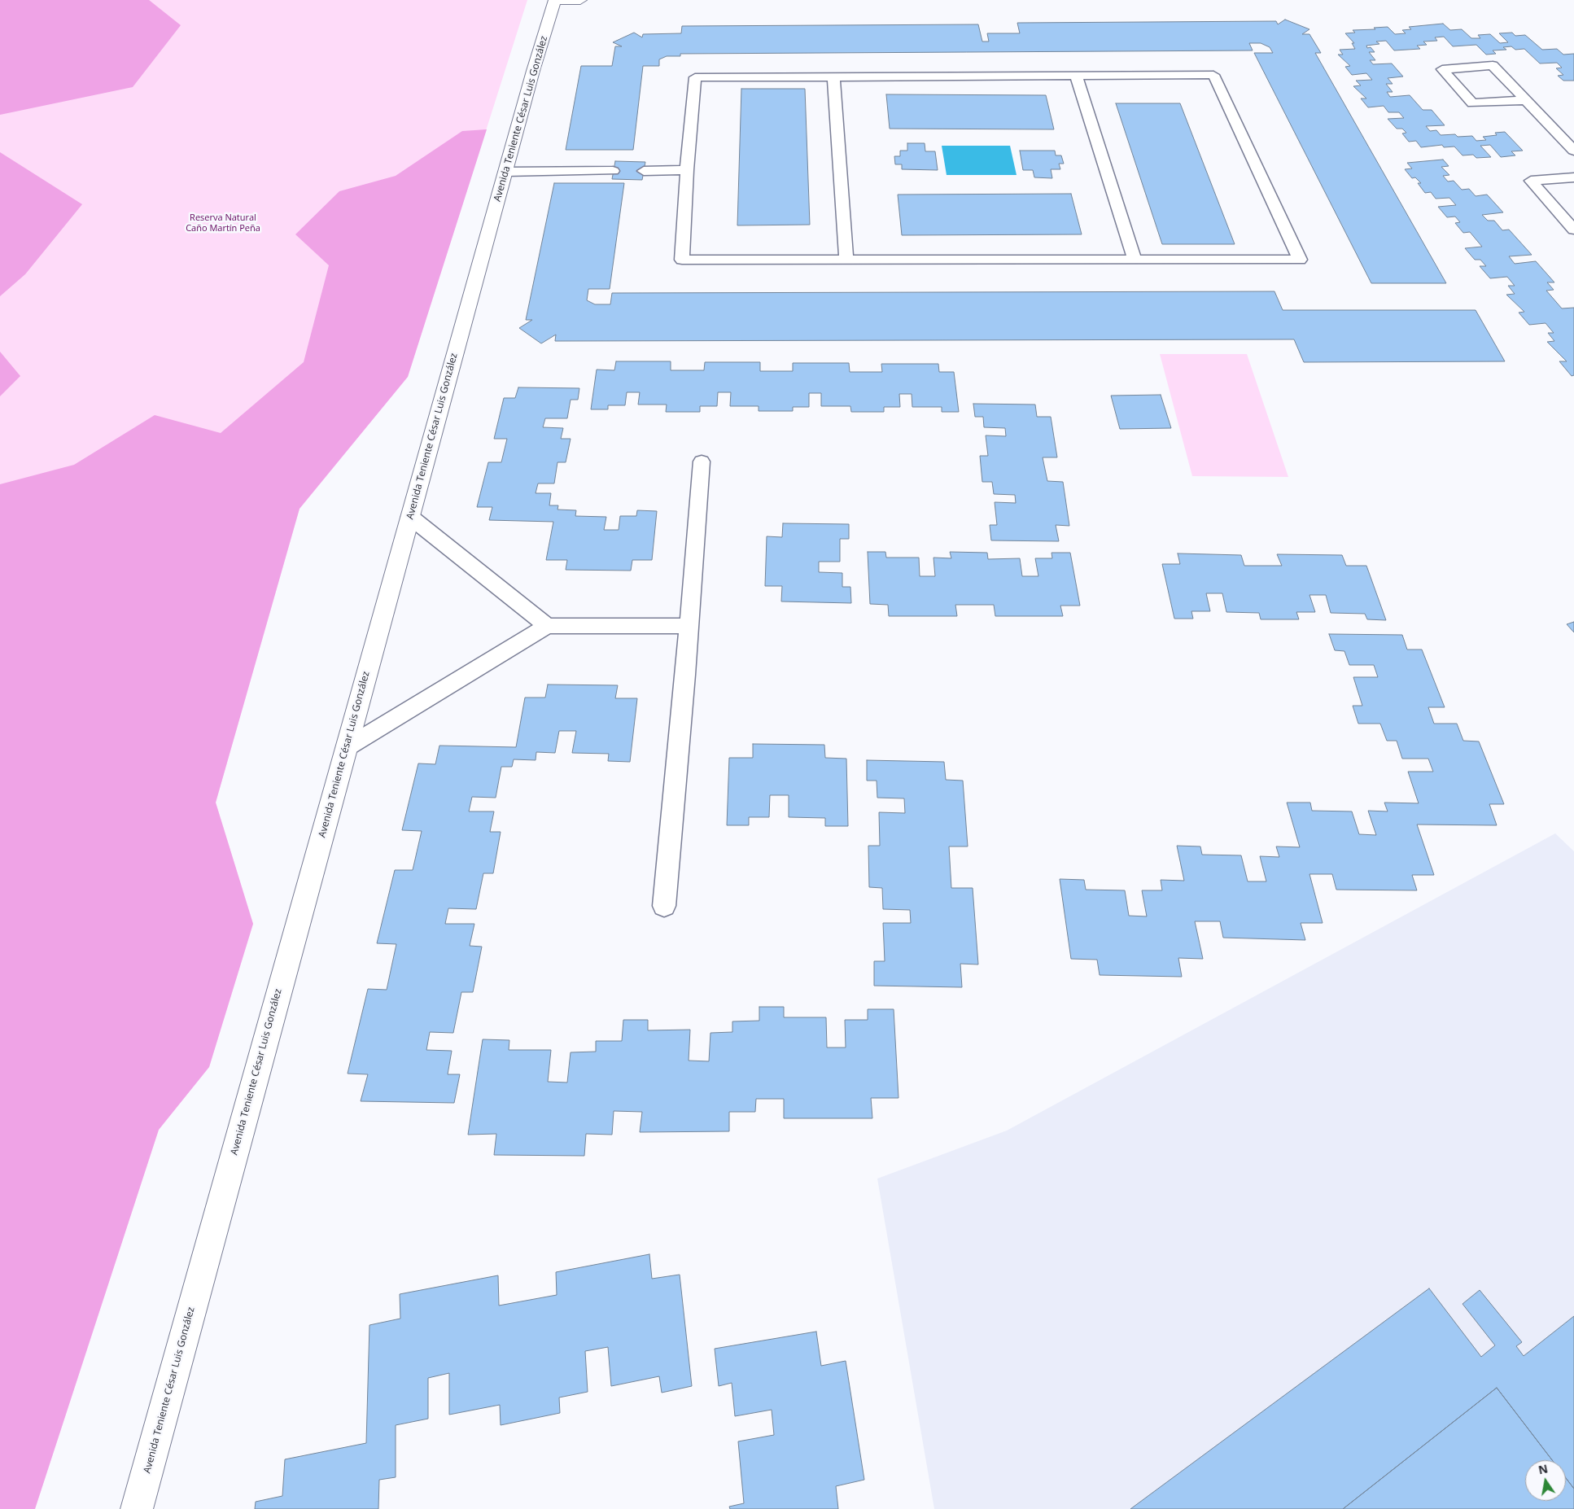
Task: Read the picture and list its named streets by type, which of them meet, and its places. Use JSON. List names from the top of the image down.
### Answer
{
  "streets": {
    "street": ["Avenida Teniente César Luis González"]
  },
  "parks": ["Reserva Natural Caño Martín Peña"],
  "north": "top"
}
